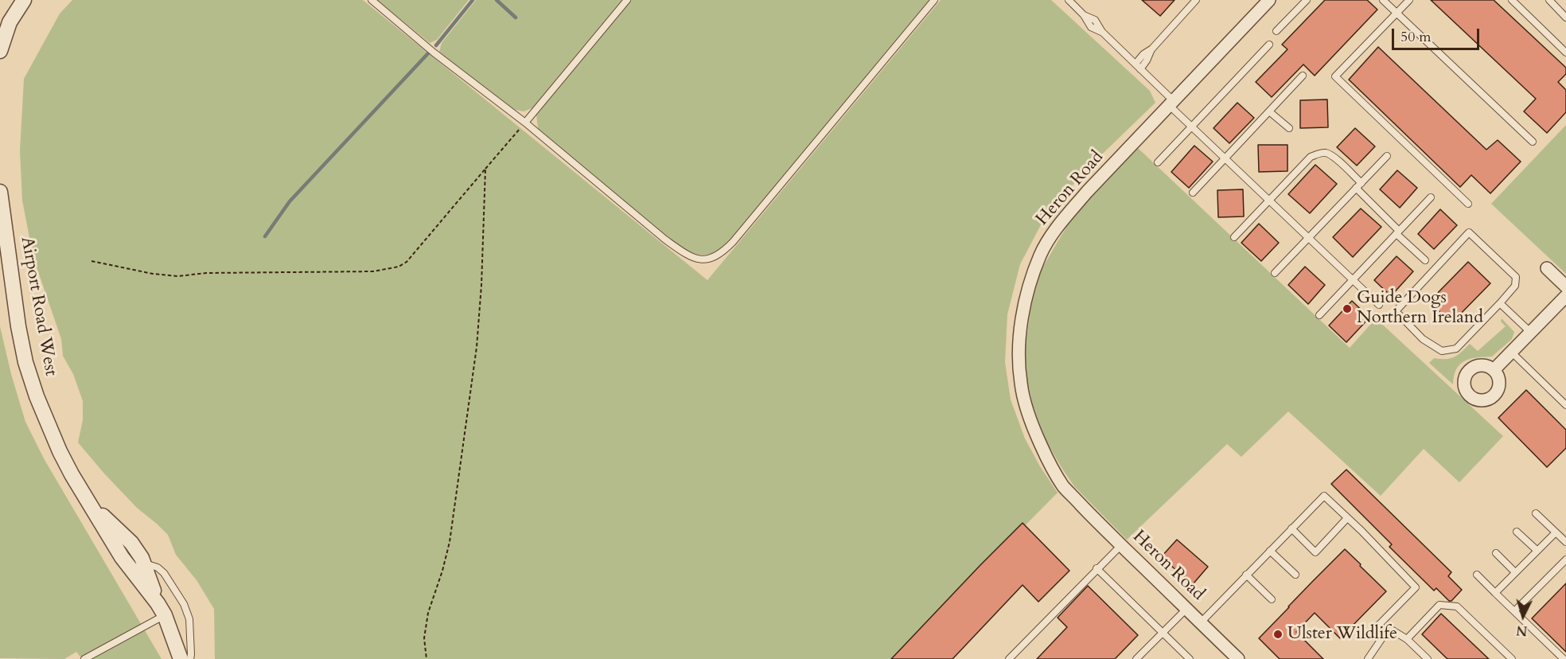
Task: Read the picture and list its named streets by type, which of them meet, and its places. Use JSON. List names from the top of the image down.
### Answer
{
  "streets": {
    "street": ["Heron Road", "Airport Road West"]
  },
  "places": ["Guide Dogs Northern Ireland", "Ulster Wildlife"],
  "scale_bar": "50 m",
  "north": "bottom"
}
